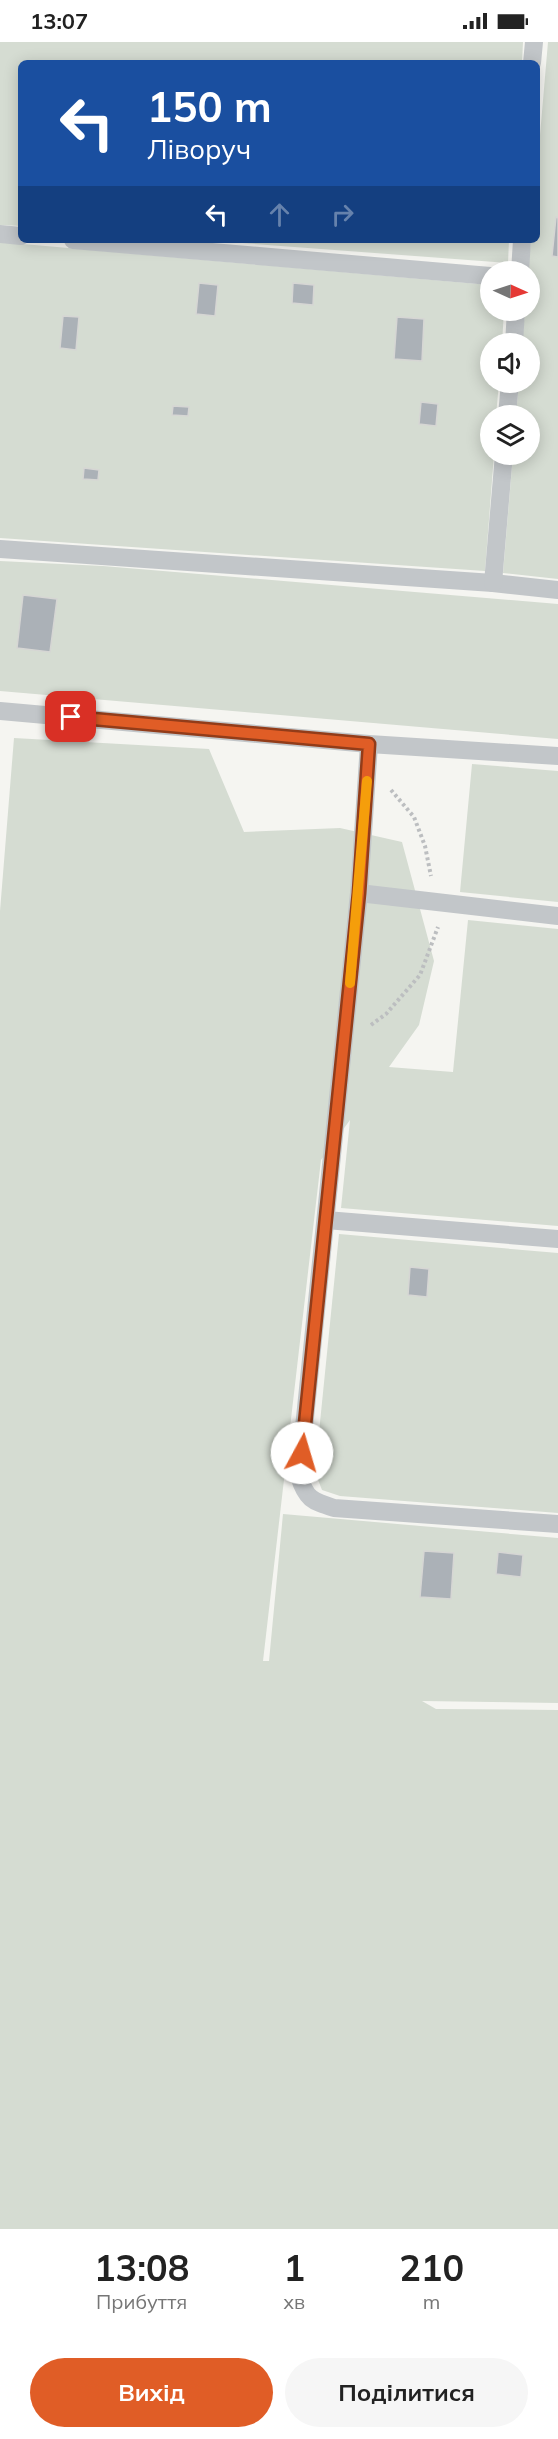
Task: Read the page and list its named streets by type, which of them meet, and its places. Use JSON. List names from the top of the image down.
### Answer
{
  "north": "right",
  "page": {
    "status": "13:07",
    "turn": ["150 m", "Ліворуч"],
    "eta": [
      "13:08",
      "Прибуття",
      "1",
      "хв",
      "210",
      "m"
    ],
    "buttons": ["Вихід", "Поділитися"]
  }
}
